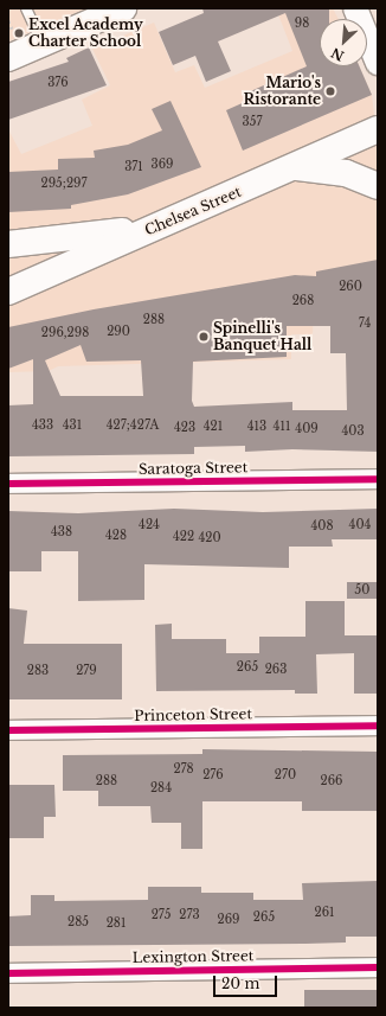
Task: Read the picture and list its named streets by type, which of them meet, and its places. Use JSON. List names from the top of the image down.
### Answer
{
  "streets": {
    "main road": ["Chelsea Street"],
    "street": ["Saratoga Street", "Princeton Street", "Lexington Street"]
  },
  "places": ["Excel Academy Charter School", "Mario's Ristorante", "Spinelli's Banquet Hall"],
  "house_numbers": [
    "98",
    "376",
    "357",
    "369",
    "371",
    "295;297",
    "260",
    "268",
    "288",
    "74",
    "290",
    "296,298",
    "433",
    "431",
    "427;427A",
    "421",
    "413",
    "411",
    "423",
    "409",
    "403",
    "424",
    "404",
    "408",
    "438",
    "428",
    "422",
    "420",
    "50",
    "265",
    "263",
    "283",
    "279",
    "278",
    "276",
    "270",
    "288",
    "266",
    "284",
    "261",
    "275",
    "273",
    "265",
    "269",
    "285",
    "281"
  ],
  "scale_bar": "20 m",
  "north": "bottom left"
}
